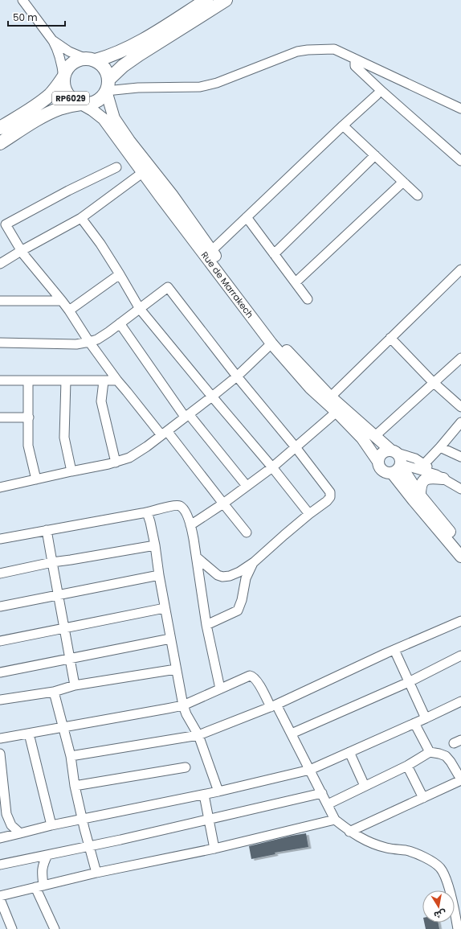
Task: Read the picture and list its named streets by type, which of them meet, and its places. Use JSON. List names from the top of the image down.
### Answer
{
  "streets": {
    "highway": ["RP6029"],
    "main road": ["Rue de Marrakech"]
  },
  "crossings": [
    ["RP6029", "Rue de Marrakech"]
  ],
  "scale_bar": "50 m",
  "north": "bottom"
}
